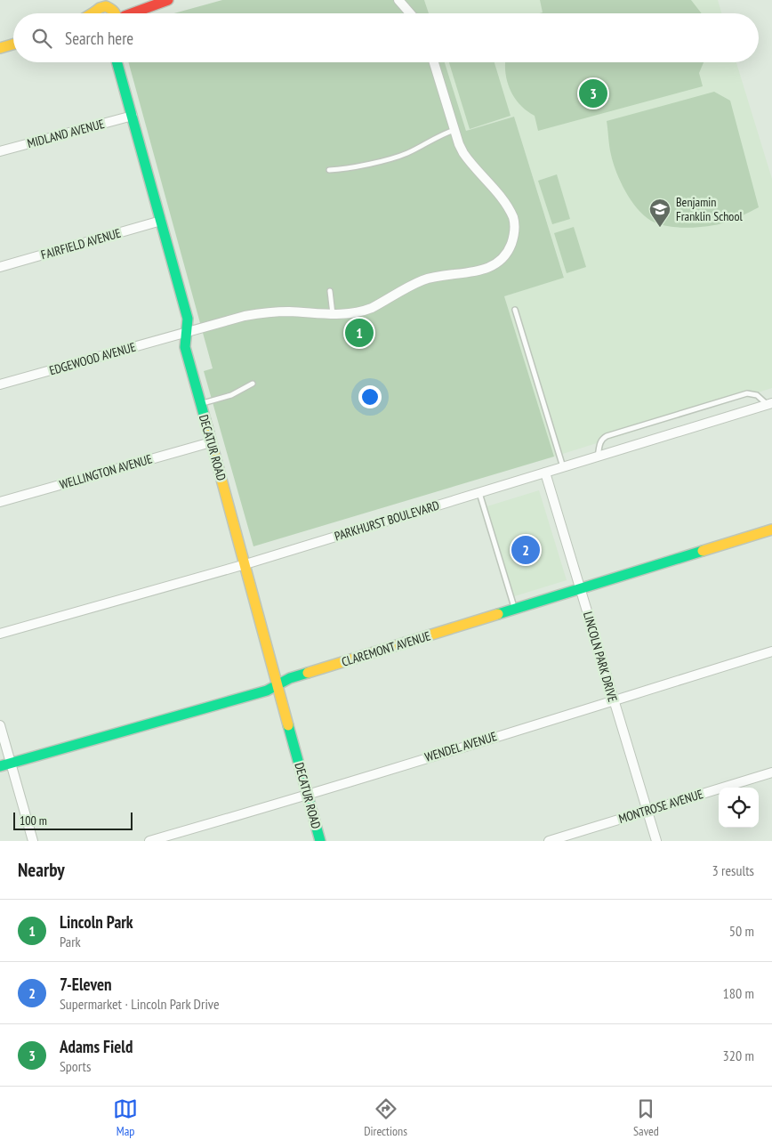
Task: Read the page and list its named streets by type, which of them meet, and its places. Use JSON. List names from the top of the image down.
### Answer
{
  "streets": {
    "street": [
      "MIDLAND AVENUE",
      "FAIRFIELD AVENUE",
      "EDGEWOOD AVENUE",
      "DECATUR ROAD",
      "WELLINGTON AVENUE",
      "PARKHURST BOULEVARD",
      "CLAREMONT AVENUE",
      "LINCOLN PARK DRIVE",
      "WENDEL AVENUE",
      "MONTROSE AVENUE"
    ]
  },
  "crossings": [
    ["MIDLAND AVENUE", "DECATUR ROAD"],
    ["FAIRFIELD AVENUE", "DECATUR ROAD"],
    ["EDGEWOOD AVENUE", "DECATUR ROAD"],
    ["DECATUR ROAD", "WELLINGTON AVENUE"],
    ["DECATUR ROAD", "PARKHURST BOULEVARD"],
    ["DECATUR ROAD", "CLAREMONT AVENUE"],
    ["DECATUR ROAD", "WENDEL AVENUE"],
    ["PARKHURST BOULEVARD", "LINCOLN PARK DRIVE"],
    ["CLAREMONT AVENUE", "LINCOLN PARK DRIVE"],
    ["LINCOLN PARK DRIVE", "WENDEL AVENUE"],
    ["LINCOLN PARK DRIVE", "MONTROSE AVENUE"]
  ],
  "places": {
    "school or university": ["Benjamin Franklin School"]
  },
  "scale_bar": "100 m",
  "page": {
    "search": "Search here",
    "pins": ["3", "1", "2"],
    "scale": "100 m",
    "heading": ["Nearby", "3 results"],
    "list": [
      {
        "mark": "1",
        "name": "Lincoln Park",
        "note": "Park",
        "value": "50 m"
      },
      {
        "mark": "2",
        "name": "7-Eleven",
        "note": "Supermarket · Lincoln Park Drive",
        "value": "180 m"
      },
      {
        "mark": "3",
        "name": "Adams Field",
        "note": "Sports",
        "value": "320 m"
      }
    ],
    "nav": ["Map", "Directions", "Saved"]
  }
}
